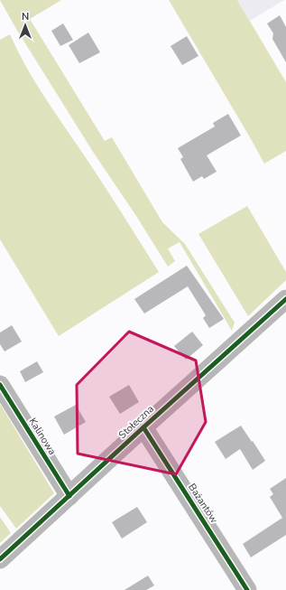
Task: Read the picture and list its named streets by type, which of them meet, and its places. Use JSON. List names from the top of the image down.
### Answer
{
  "streets": {
    "street": ["Stołeczna", "Kalinowa", "Bażantów"]
  },
  "crossings": [
    ["Stołeczna", "Kalinowa"],
    ["Stołeczna", "Bażantów"]
  ],
  "north": "top"
}
